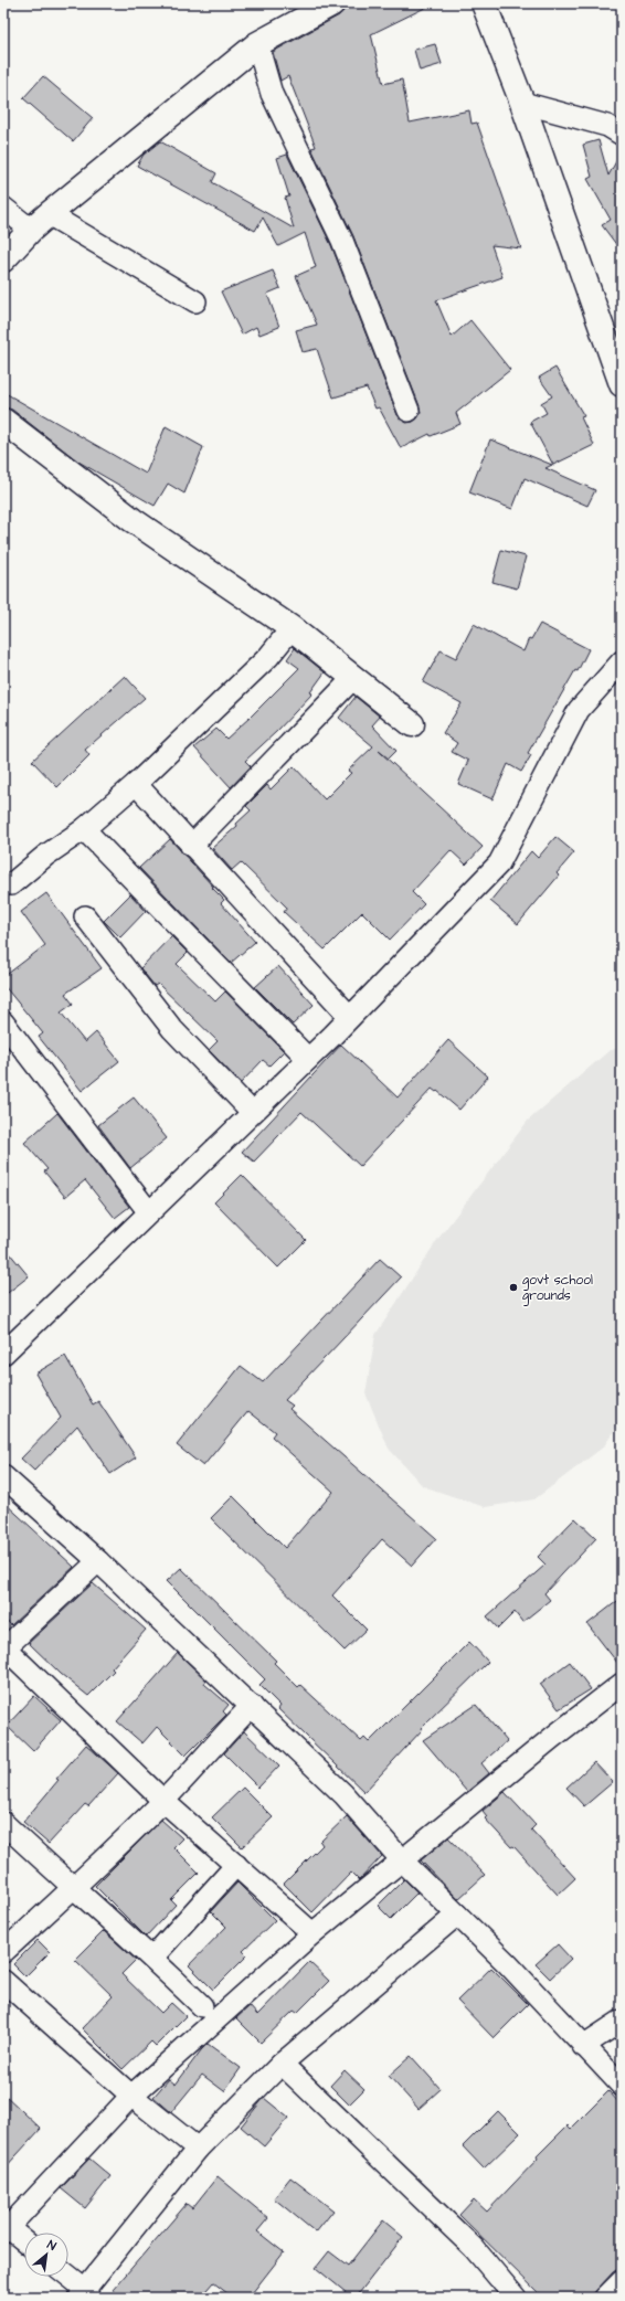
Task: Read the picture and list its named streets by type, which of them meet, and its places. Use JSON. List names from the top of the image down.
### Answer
{
  "places": ["govt school grounds"],
  "north": "top right"
}
